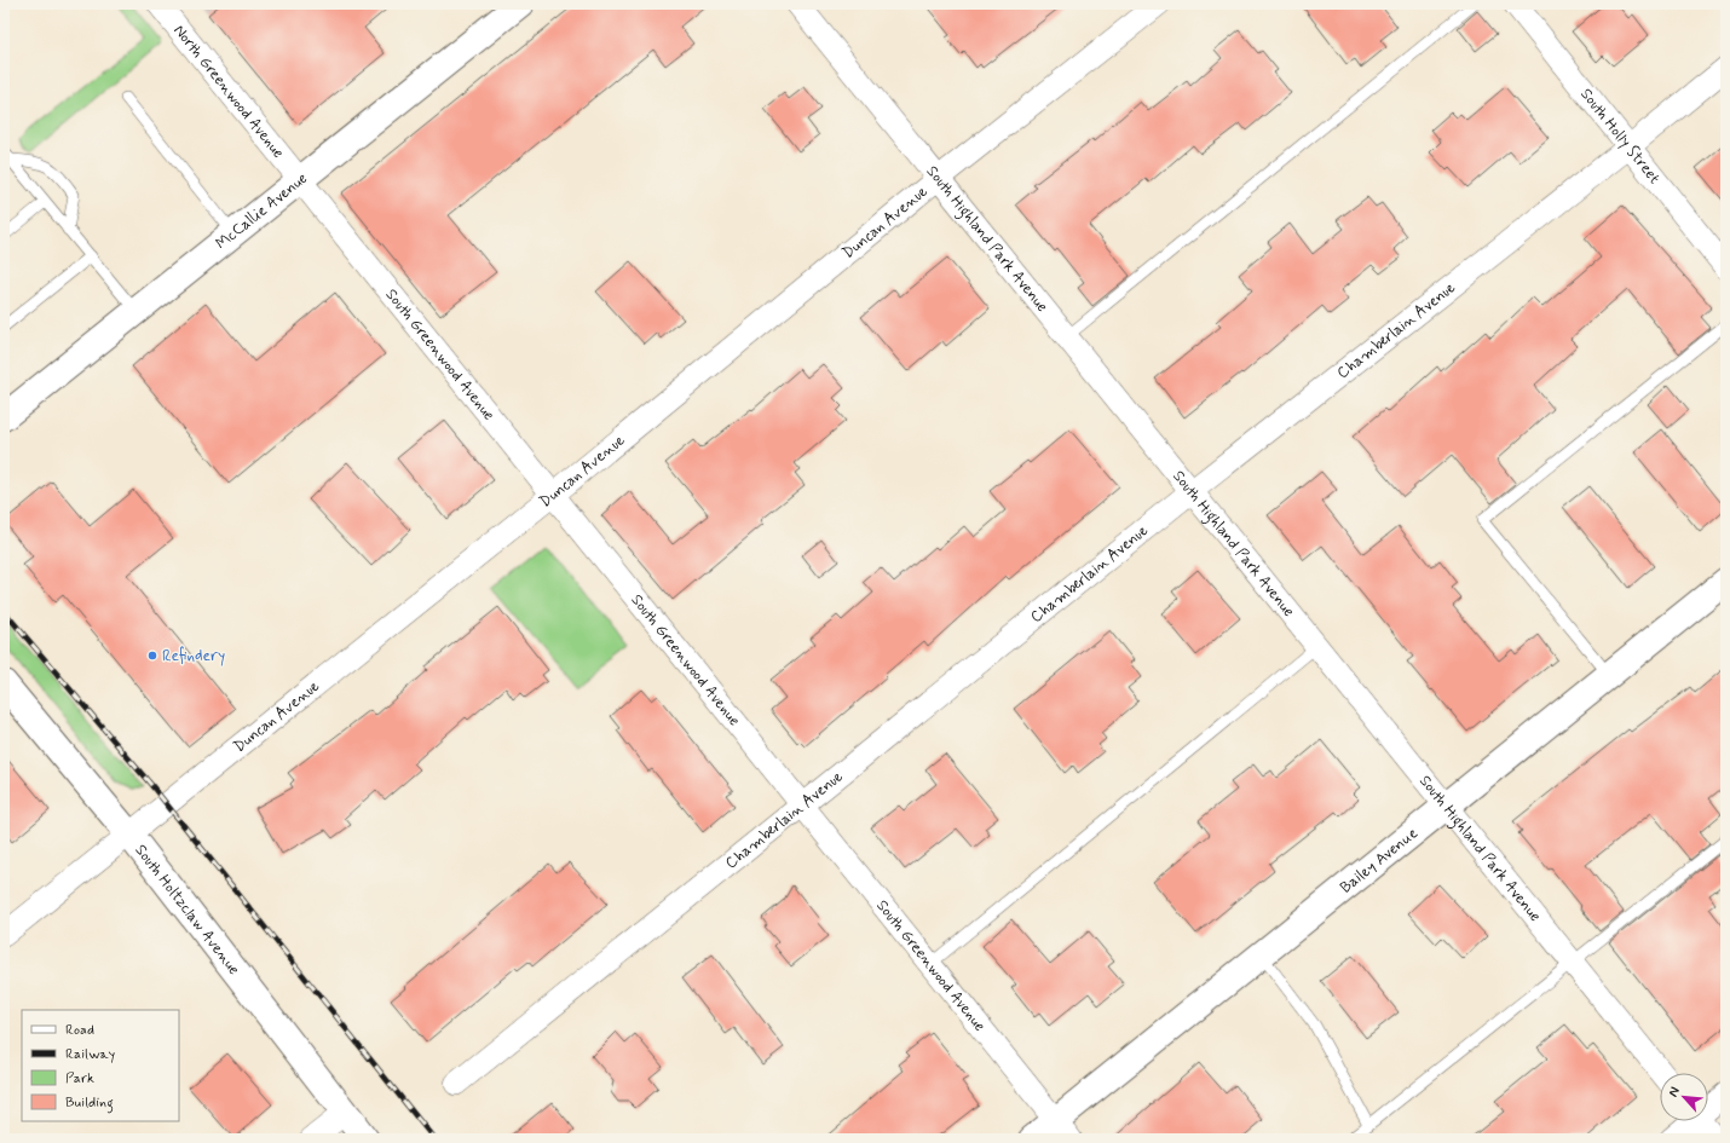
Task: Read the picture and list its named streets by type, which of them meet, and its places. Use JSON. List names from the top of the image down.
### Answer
{
  "streets": {
    "main road": ["McCallie Avenue", "Bailey Avenue", "South Holtzclaw Avenue"],
    "street": [
      "North Greenwood Avenue",
      "South Holly Street",
      "Duncan Avenue",
      "South Highland Park Avenue",
      "Chamberlain Avenue",
      "South Greenwood Avenue"
    ]
  },
  "crossings": [
    ["North Greenwood Avenue", "McCallie Avenue"],
    ["North Greenwood Avenue", "South Greenwood Avenue"],
    ["South Holly Street", "Chamberlain Avenue"],
    ["McCallie Avenue", "South Greenwood Avenue"],
    ["Duncan Avenue", "South Highland Park Avenue"],
    ["Duncan Avenue", "South Greenwood Avenue"],
    ["Duncan Avenue", "South Holtzclaw Avenue"],
    ["South Highland Park Avenue", "Chamberlain Avenue"],
    ["South Highland Park Avenue", "Bailey Avenue"],
    ["Chamberlain Avenue", "South Greenwood Avenue"],
    ["South Greenwood Avenue", "Bailey Avenue"]
  ],
  "places": ["Refindery"],
  "legend": [
    "Road",
    "Railway",
    "Park",
    "Building"
  ],
  "north": "top left"
}
